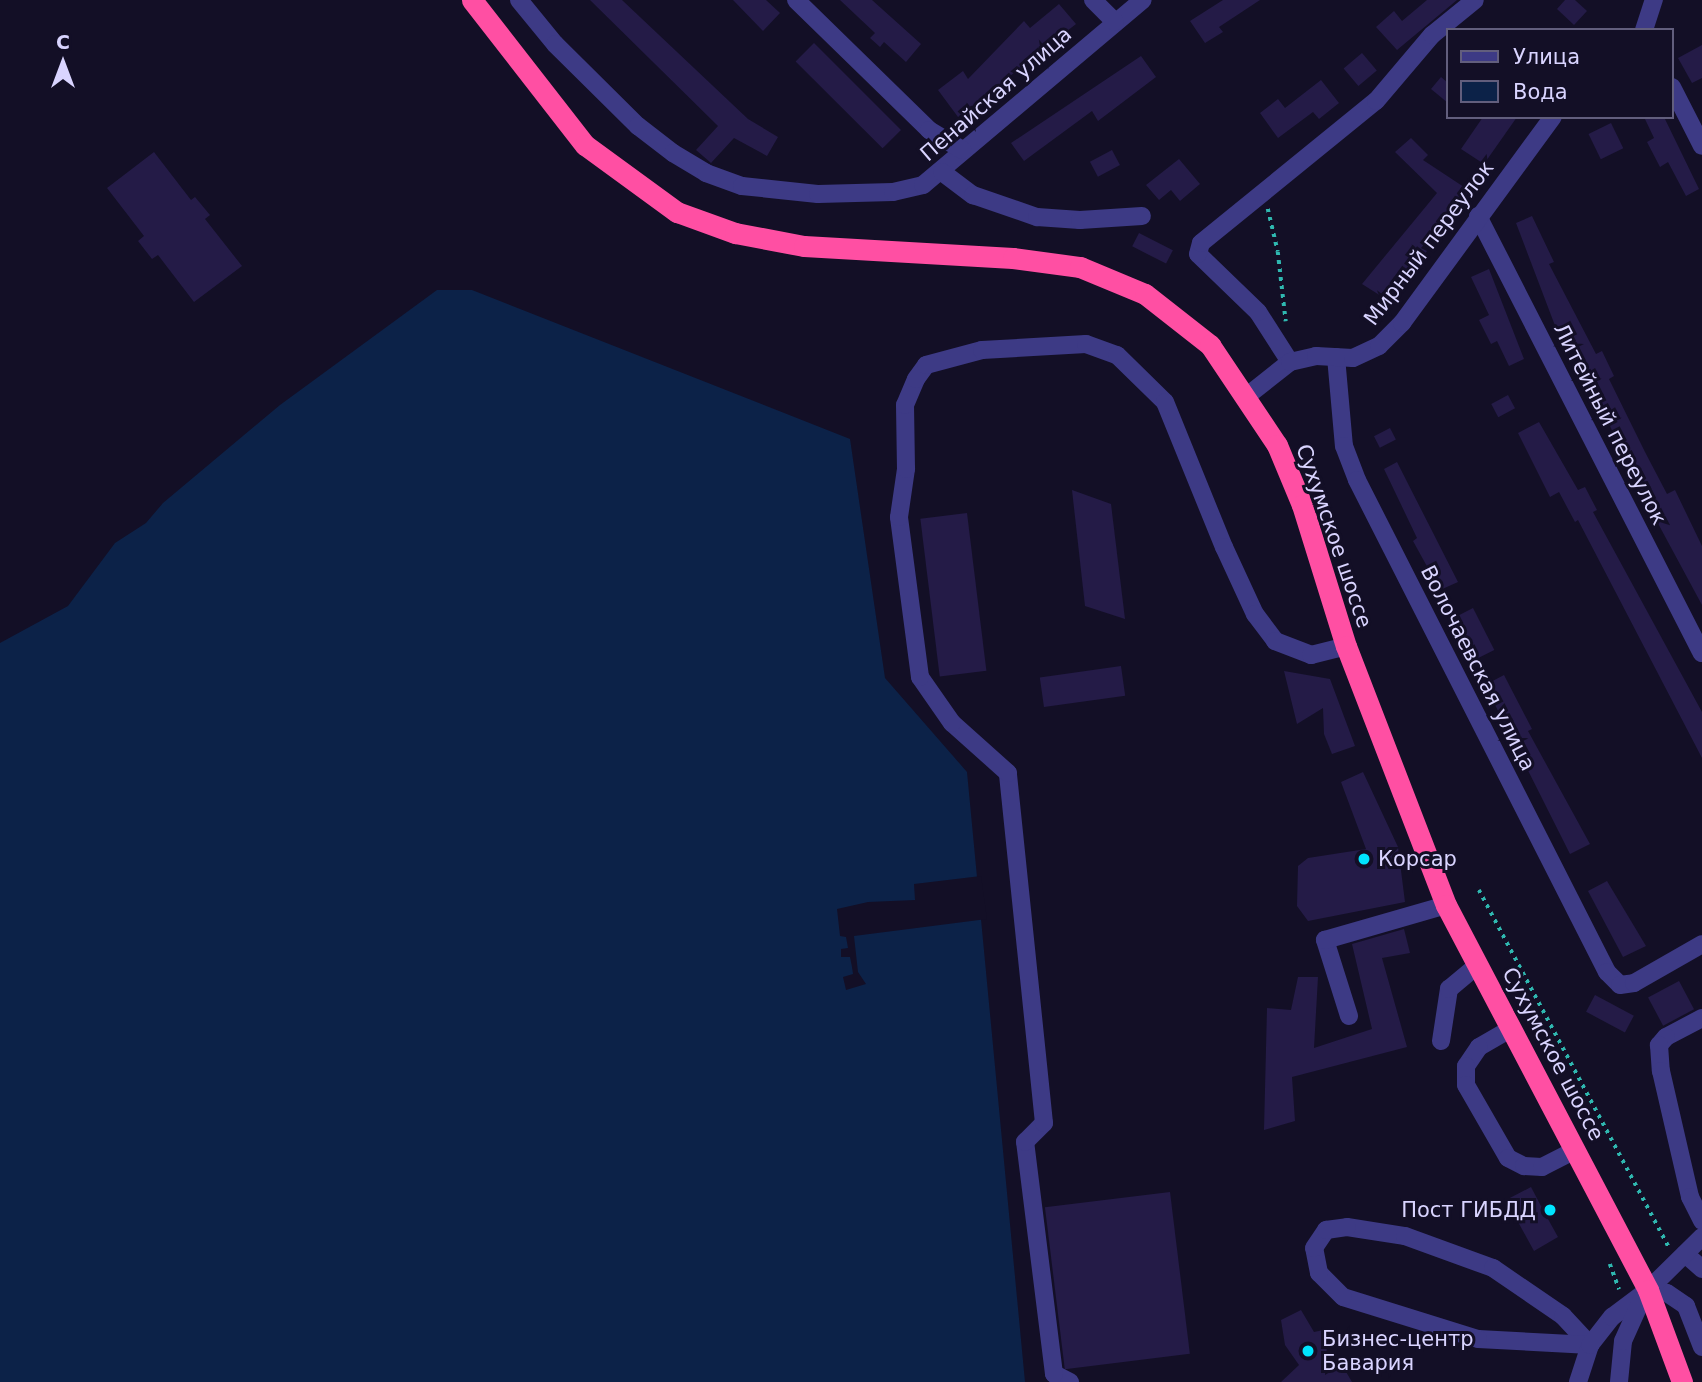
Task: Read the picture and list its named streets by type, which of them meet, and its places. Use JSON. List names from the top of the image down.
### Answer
{
  "streets": {
    "highway": ["Сухумское шоссе"],
    "street": [
      "Пенайская улица",
      "Мирный переулок",
      "Литейный переулок",
      "Волочаевская улица"
    ]
  },
  "crossings": [
    ["Мирный переулок", "Литейный переулок"],
    ["Мирный переулок", "Волочаевская улица"]
  ],
  "places": ["Корсар", "Пост ГИБДД", "Бизнес-центр Бавария"],
  "legend": ["Улица", "Вода"],
  "north": "top"
}
